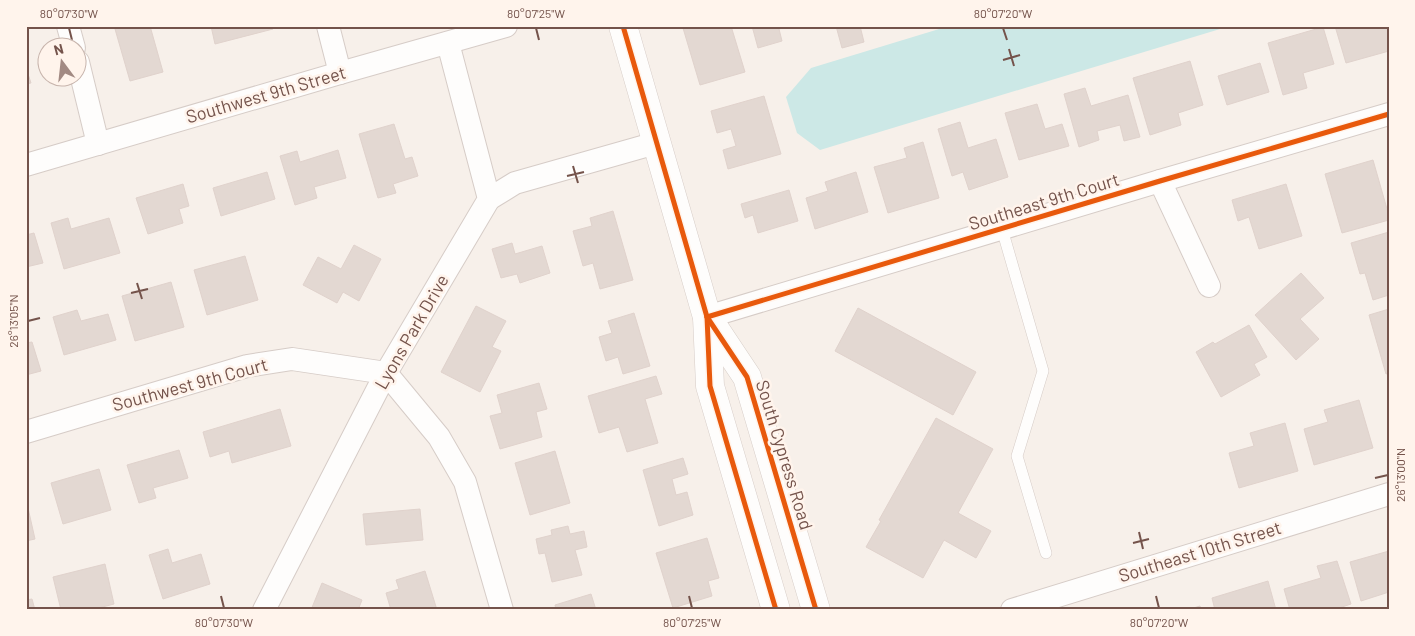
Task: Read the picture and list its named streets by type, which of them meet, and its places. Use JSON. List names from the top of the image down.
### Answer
{
  "streets": {
    "street": [
      "Southwest 9th Street",
      "Southeast 9th Court",
      "Lyons Park Drive",
      "Southwest 9th Court",
      "South Cypress Road",
      "Southeast 10th Street"
    ]
  },
  "crossings": [
    ["Southeast 9th Court", "South Cypress Road"],
    ["Lyons Park Drive", "Southwest 9th Court"]
  ],
  "north": "top",
  "coordinates": [
    "80°07'30\"W",
    "80°07'25\"W",
    "80°07'20\"W",
    "26°13'05\"N",
    "26°13'00\"N"
  ]
}
